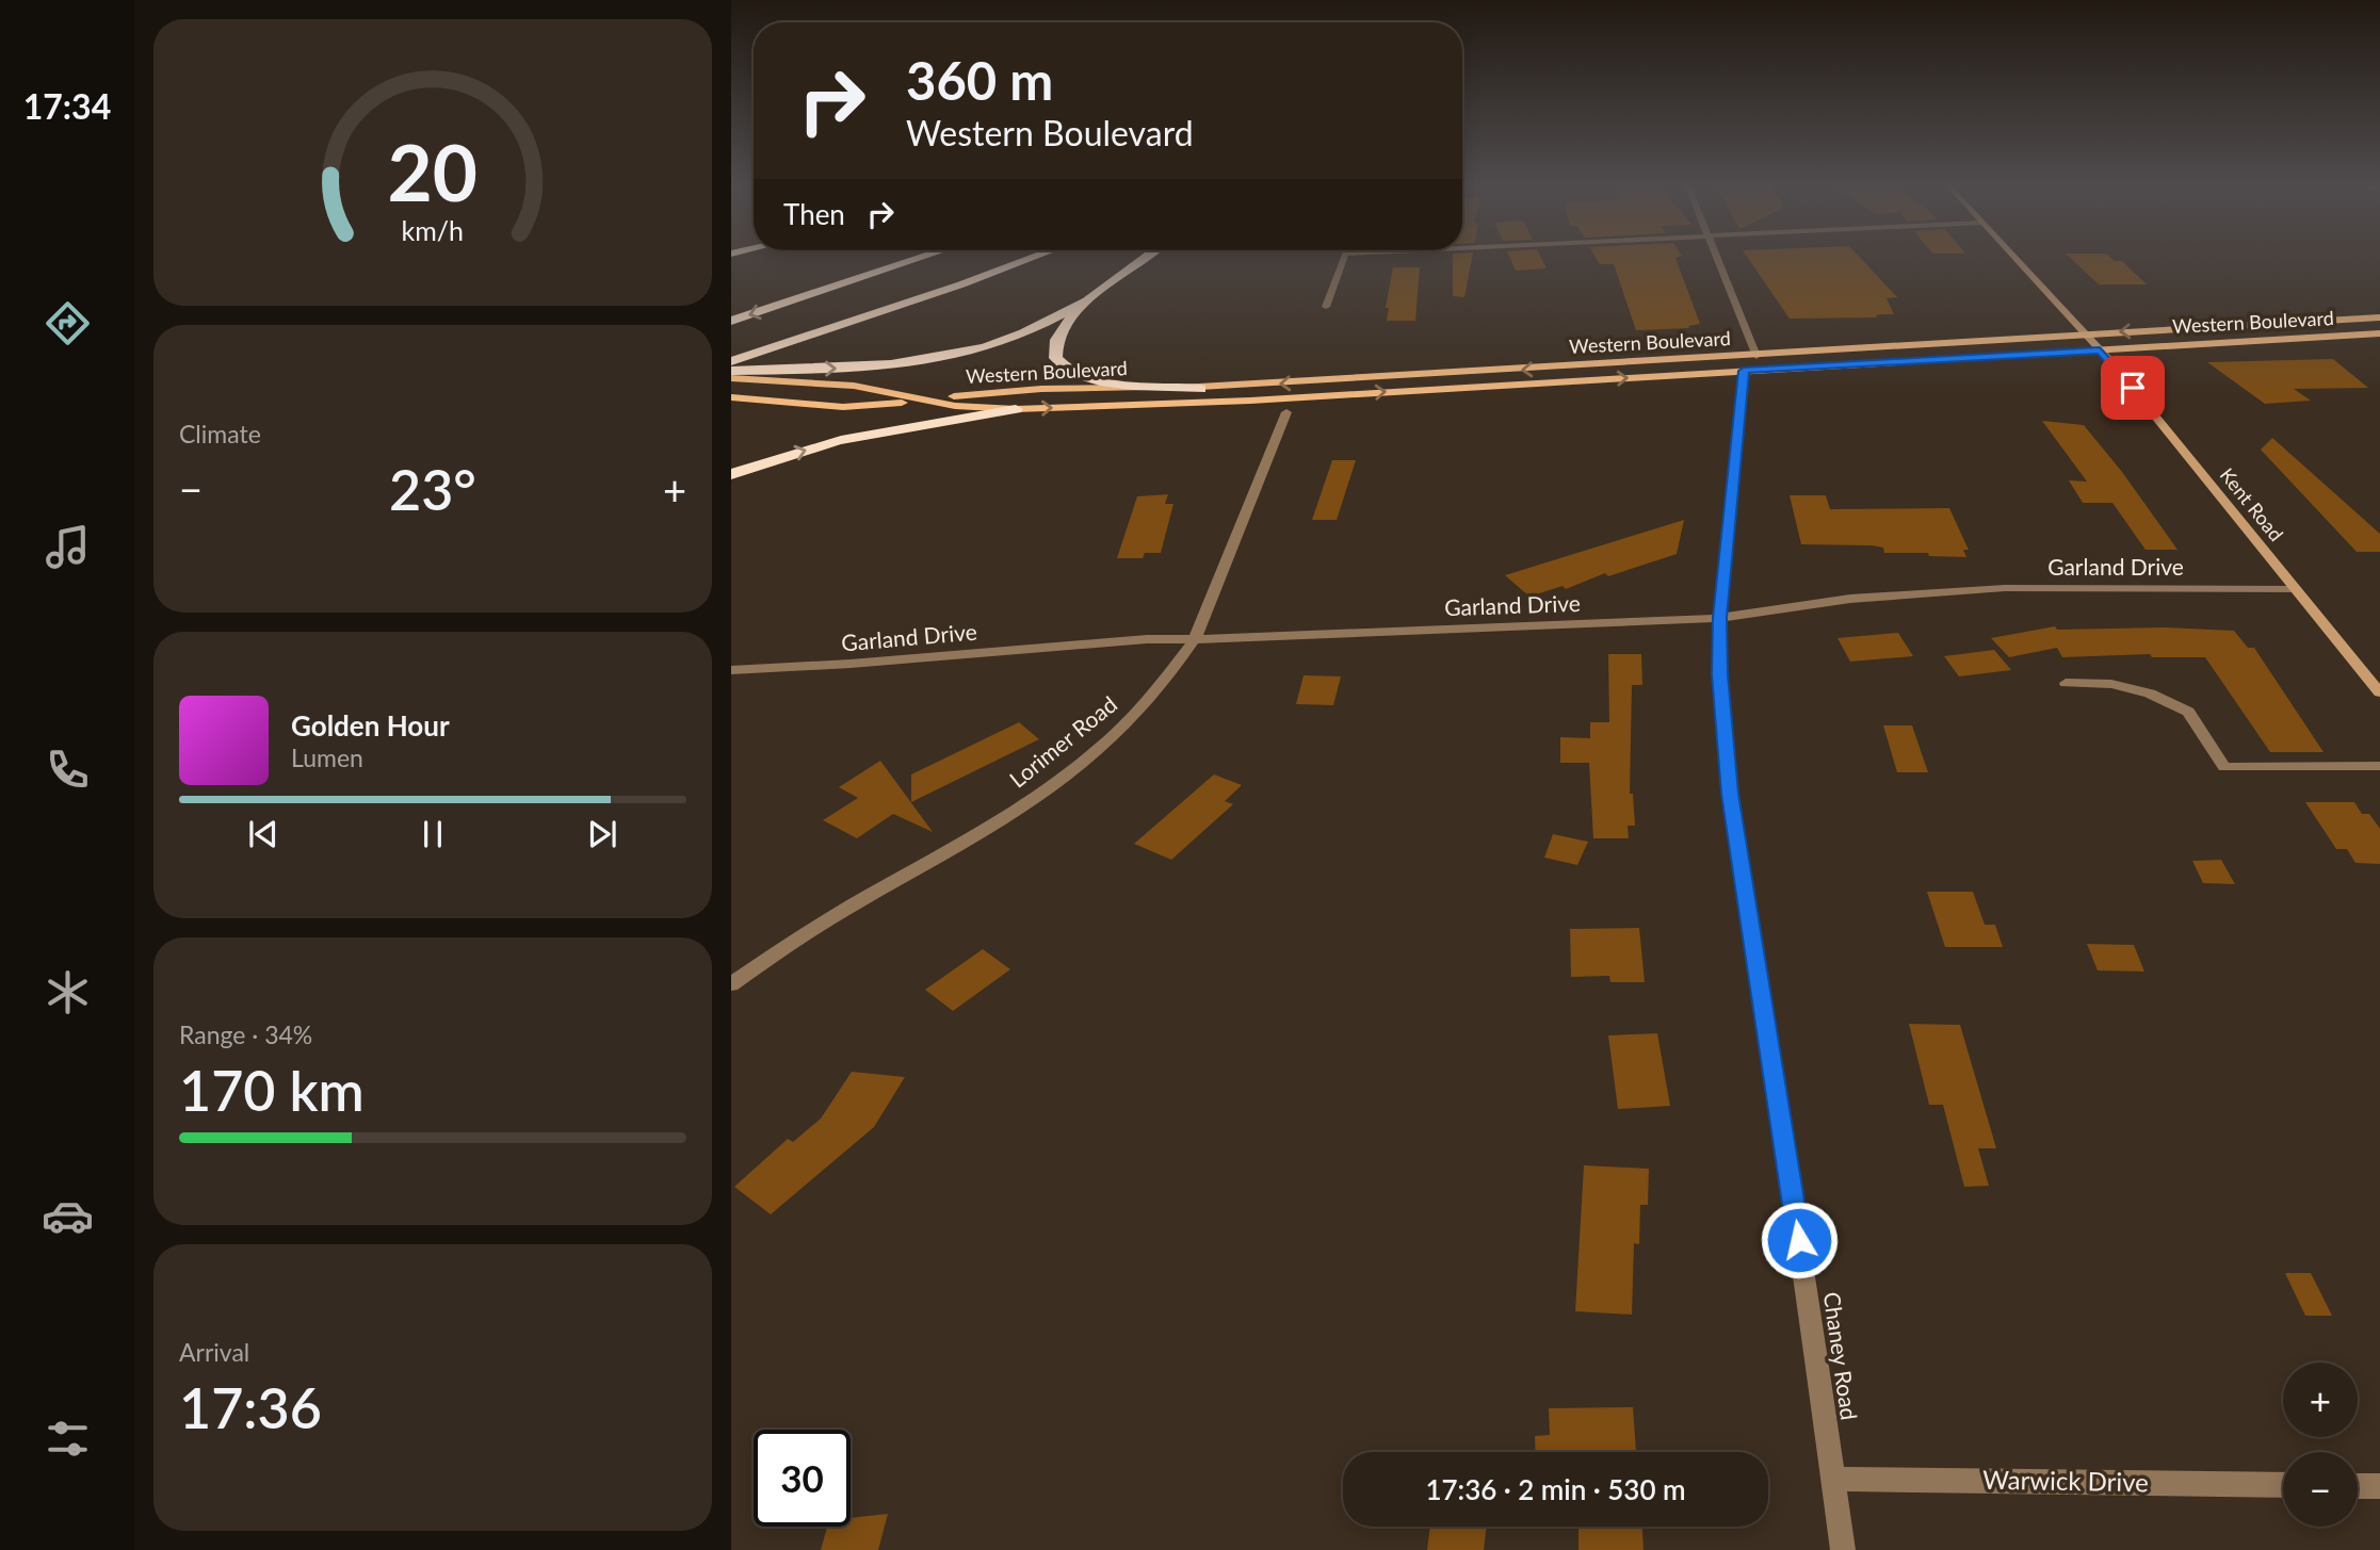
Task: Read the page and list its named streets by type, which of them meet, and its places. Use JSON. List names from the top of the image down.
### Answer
{
  "streets": {
    "main road": ["Western Boulevard"],
    "street": [
      "Kent Road",
      "Garland Drive",
      "Lorimer Road",
      "Chaney Road",
      "Warwick Drive"
    ]
  },
  "crossings": [
    ["Western Boulevard", "Kent Road"],
    ["Western Boulevard", "Chaney Road"],
    ["Kent Road", "Garland Drive"],
    ["Garland Drive", "Lorimer Road"],
    ["Garland Drive", "Chaney Road"],
    ["Chaney Road", "Warwick Drive"]
  ],
  "page": {
    "tabs": "17:34",
    "turn": ["360 m", "Western Boulevard"],
    "then": "Then",
    "tile": [
      "Climate",
      ["Range · 34%", "170 km"],
      ["Arrival", "17:36"]
    ],
    "heat": ["−", "23°", "+"],
    "song": ["Golden Hour", "Lumen"],
    "map_buttons": ["+", "−"],
    "limit": "30",
    "trip": "17:36 · 2 min · 530 m",
    "gauge": ["20", "km/h"]
  }
}
